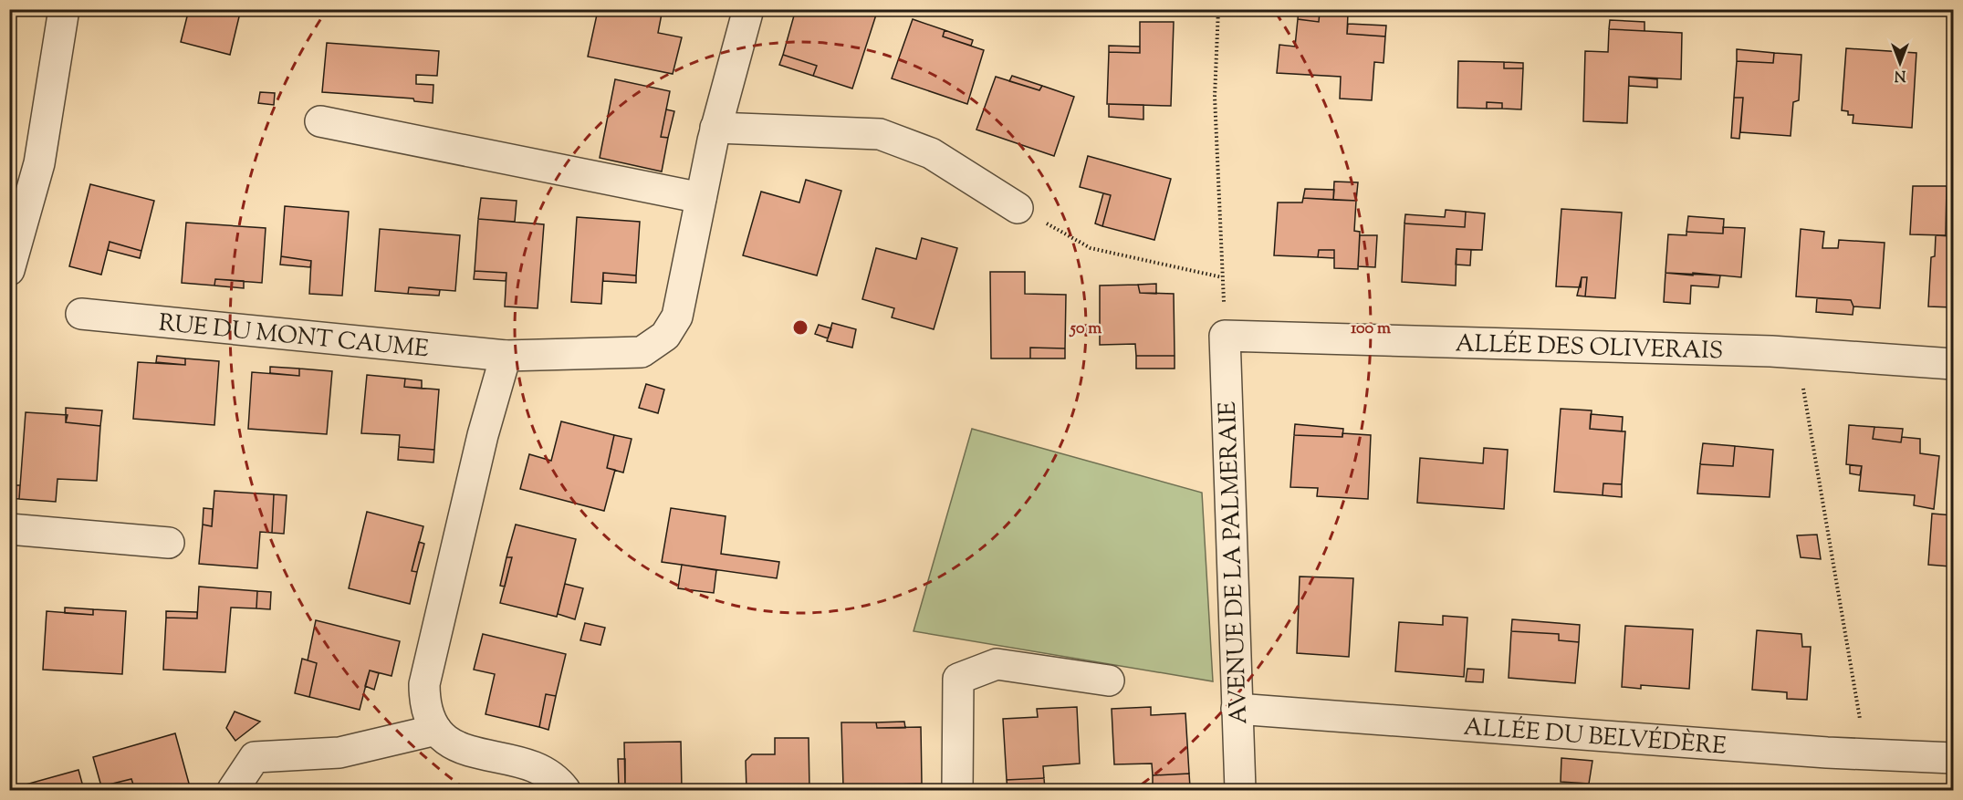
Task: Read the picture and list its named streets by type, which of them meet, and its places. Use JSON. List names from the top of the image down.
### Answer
{
  "streets": {
    "street": [
      "RUE DU MONT CAUME",
      "ALLÉE DES OLIVERAIS",
      "AVENUE DE LA PALMERAIE",
      "ALLÉE DU BELVÉDÈRE"
    ]
  },
  "crossings": [
    ["ALLÉE DES OLIVERAIS", "AVENUE DE LA PALMERAIE"],
    ["AVENUE DE LA PALMERAIE", "ALLÉE DU BELVÉDÈRE"]
  ],
  "north": "bottom",
  "rings": ["50 m", "100 m"]
}
